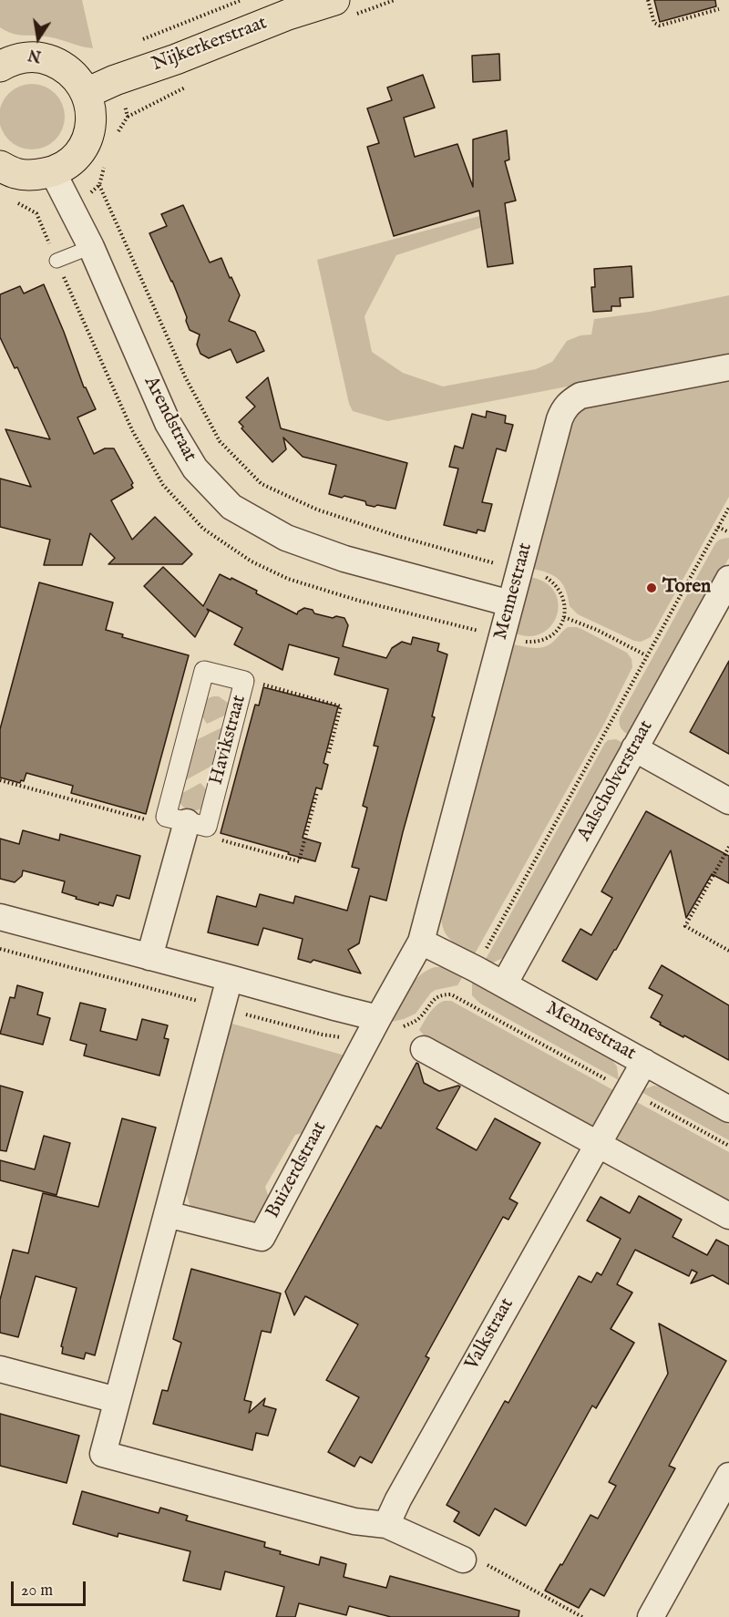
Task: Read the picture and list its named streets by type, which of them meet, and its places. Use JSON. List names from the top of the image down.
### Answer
{
  "streets": {
    "main road": ["Nijkerkerstraat"],
    "street": [
      "Arendstraat",
      "Mennestraat",
      "Havikstraat",
      "Aalscholverstraat",
      "Buizerdstraat",
      "Valkstraat"
    ]
  },
  "crossings": [
    ["Arendstraat", "Mennestraat"],
    ["Mennestraat", "Aalscholverstraat"],
    ["Mennestraat", "Buizerdstraat"],
    ["Mennestraat", "Valkstraat"]
  ],
  "places": ["Toren"],
  "scale_bar": "20 m",
  "north": "bottom"
}
